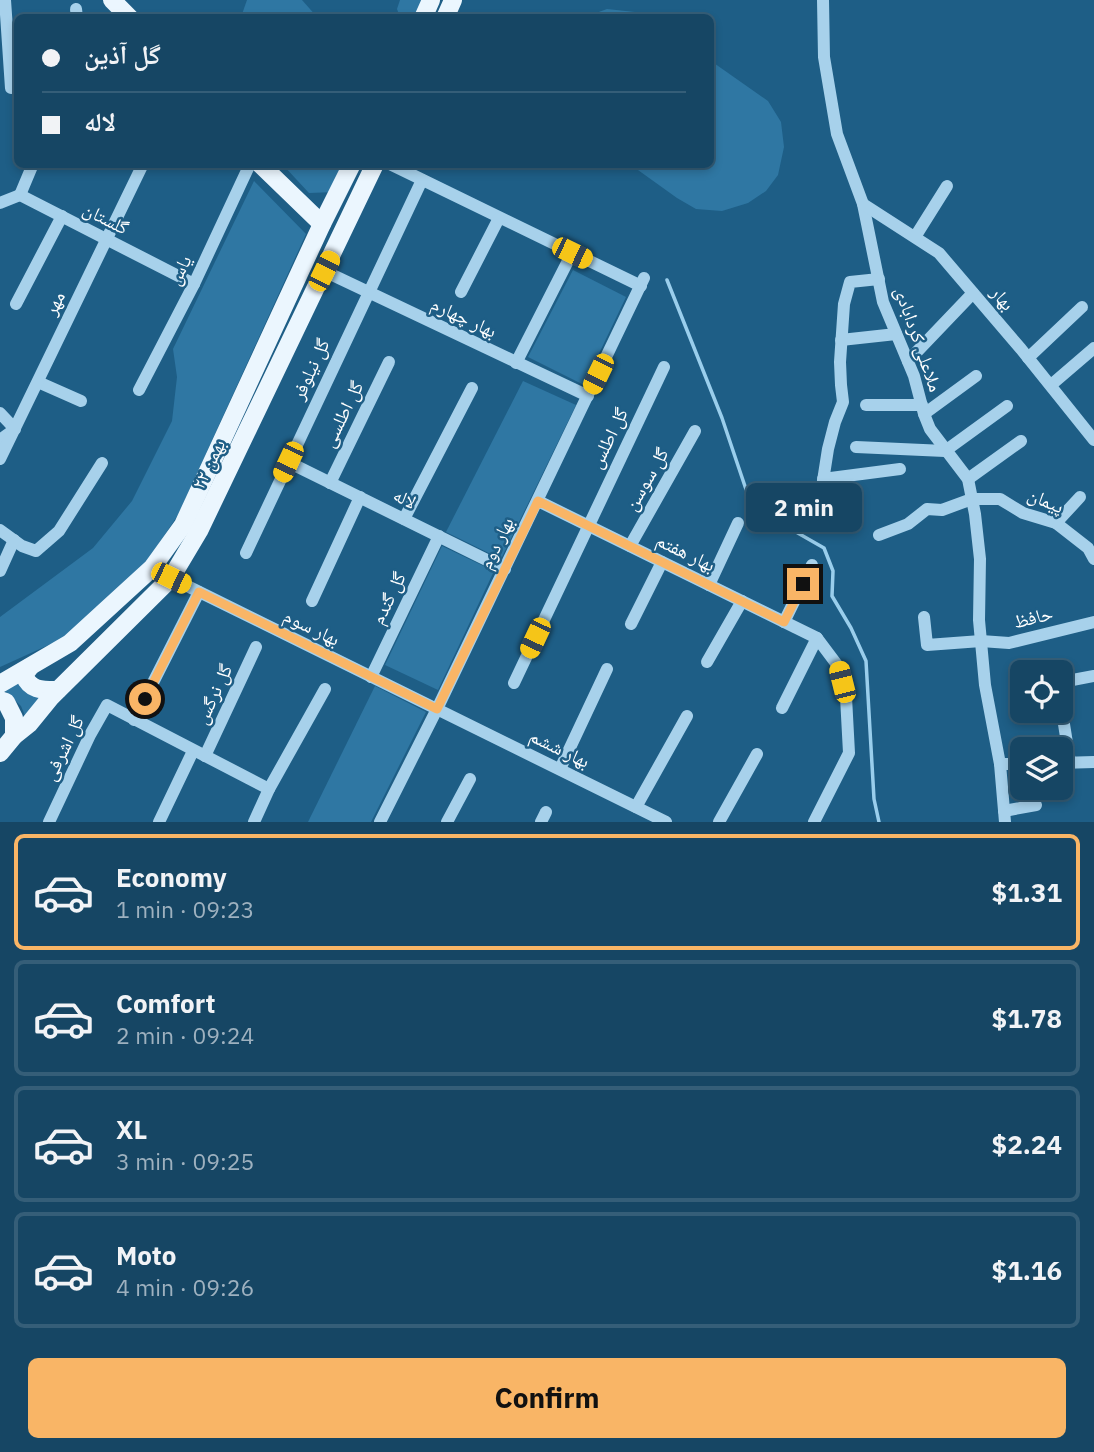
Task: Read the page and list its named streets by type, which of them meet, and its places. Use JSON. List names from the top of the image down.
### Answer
{
  "streets": {
    "main road": ["۲۲ بهمن"],
    "street": [
      "گلستان",
      "یاس",
      "بهار",
      "مهر",
      "بهار چهارم",
      "ملاعلی کردابادی",
      "گل نیلوفر",
      "گل اطلسی",
      "گل اطلس",
      "گل سوسن",
      "لاله",
      "پیمان",
      "بهار دوم",
      "بهار هفتم",
      "گل گندم",
      "حافظ",
      "بهار سوم",
      "گل نرگس",
      "گل اشرفی",
      "بهار ششم"
    ]
  },
  "crossings": [
    ["گلستان", "یاس"],
    ["گلستان", "مهر"],
    ["بهار", "ملاعلی کردابادی"],
    ["بهار چهارم", "گل نیلوفر"],
    ["بهار چهارم", "۲۲ بهمن"],
    ["بهار چهارم", "بهار دوم"],
    ["ملاعلی کردابادی", "پیمان"],
    ["ملاعلی کردابادی", "حافظ"],
    ["گل نیلوفر", "لاله"],
    ["گل اطلسی", "لاله"],
    ["گل اطلس", "بهار هفتم"],
    ["۲۲ بهمن", "بهار سوم"],
    ["گل سوسن", "بهار هفتم"],
    ["لاله", "بهار دوم"],
    ["لاله", "گل گندم"],
    ["بهار دوم", "بهار هفتم"],
    ["بهار دوم", "بهار سوم"],
    ["بهار دوم", "بهار ششم"],
    ["گل گندم", "بهار سوم"],
    ["بهار سوم", "بهار ششم"],
    ["گل نرگس", "گل اشرفی"]
  ],
  "page": {
    "banner": ["گل آذین", "لاله"],
    "bubble": "2 min",
    "list": [
      {
        "name": "Economy",
        "note": "1 min · 09:23",
        "value": "$1.31"
      },
      {
        "name": "Comfort",
        "note": "2 min · 09:24",
        "value": "$1.78"
      },
      {
        "name": "XL",
        "note": "3 min · 09:25",
        "value": "$2.24"
      },
      {
        "name": "Moto",
        "note": "4 min · 09:26",
        "value": "$1.16"
      }
    ],
    "buttons": "Confirm"
  }
}
